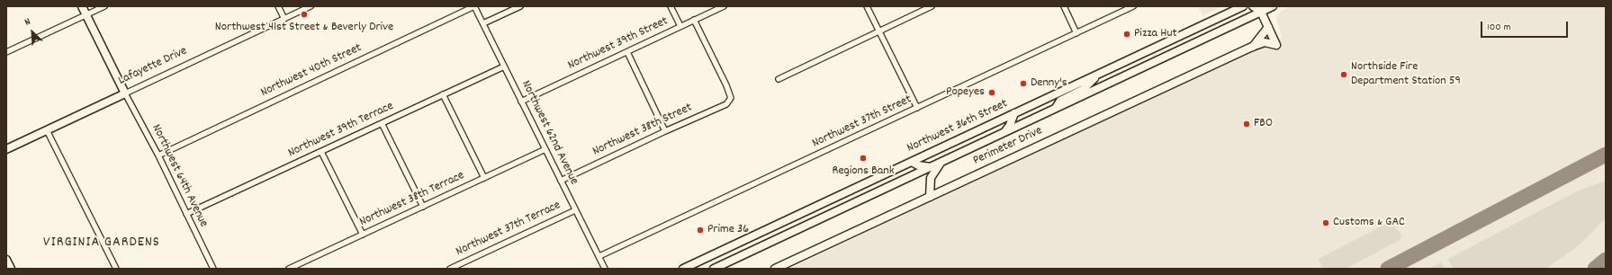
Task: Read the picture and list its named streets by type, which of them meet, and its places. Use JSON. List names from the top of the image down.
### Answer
{
  "streets": {
    "main road": ["Lafayette Drive", "Northwest 36th Street", "Perimeter Drive"],
    "street": [
      "Northwest 39th Street",
      "Northwest 40th Street",
      "Northwest 37th Street",
      "Northwest 39th Terrace",
      "Northwest 38th Street",
      "Northwest 62nd Avenue",
      "Northwest 64th Avenue",
      "Northwest 38th Terrace",
      "Northwest 37th Terrace"
    ]
  },
  "crossings": [
    ["Northwest 39th Street", "Northwest 38th Street"],
    ["Northwest 39th Street", "Northwest 62nd Avenue"],
    ["Lafayette Drive", "Northwest 64th Avenue"],
    ["Northwest 40th Street", "Northwest 62nd Avenue"],
    ["Northwest 40th Street", "Northwest 64th Avenue"],
    ["Northwest 37th Street", "Northwest 62nd Avenue"],
    ["Northwest 39th Terrace", "Northwest 62nd Avenue"],
    ["Northwest 39th Terrace", "Northwest 64th Avenue"],
    ["Northwest 38th Street", "Northwest 62nd Avenue"],
    ["Northwest 62nd Avenue", "Northwest 38th Terrace"],
    ["Northwest 62nd Avenue", "Northwest 37th Terrace"]
  ],
  "districts": ["VIRGINIA GARDENS"],
  "places": [
    "Northwest 41st Street & Beverly Drive",
    "Pizza Hut",
    "Northside Fire Department Station 59",
    "Denny's",
    "Popeyes",
    "FBO",
    "Regions Bank",
    "Customs & GAC",
    "Prime 36"
  ],
  "scale_bar": "100 m",
  "north": "top left"
}
